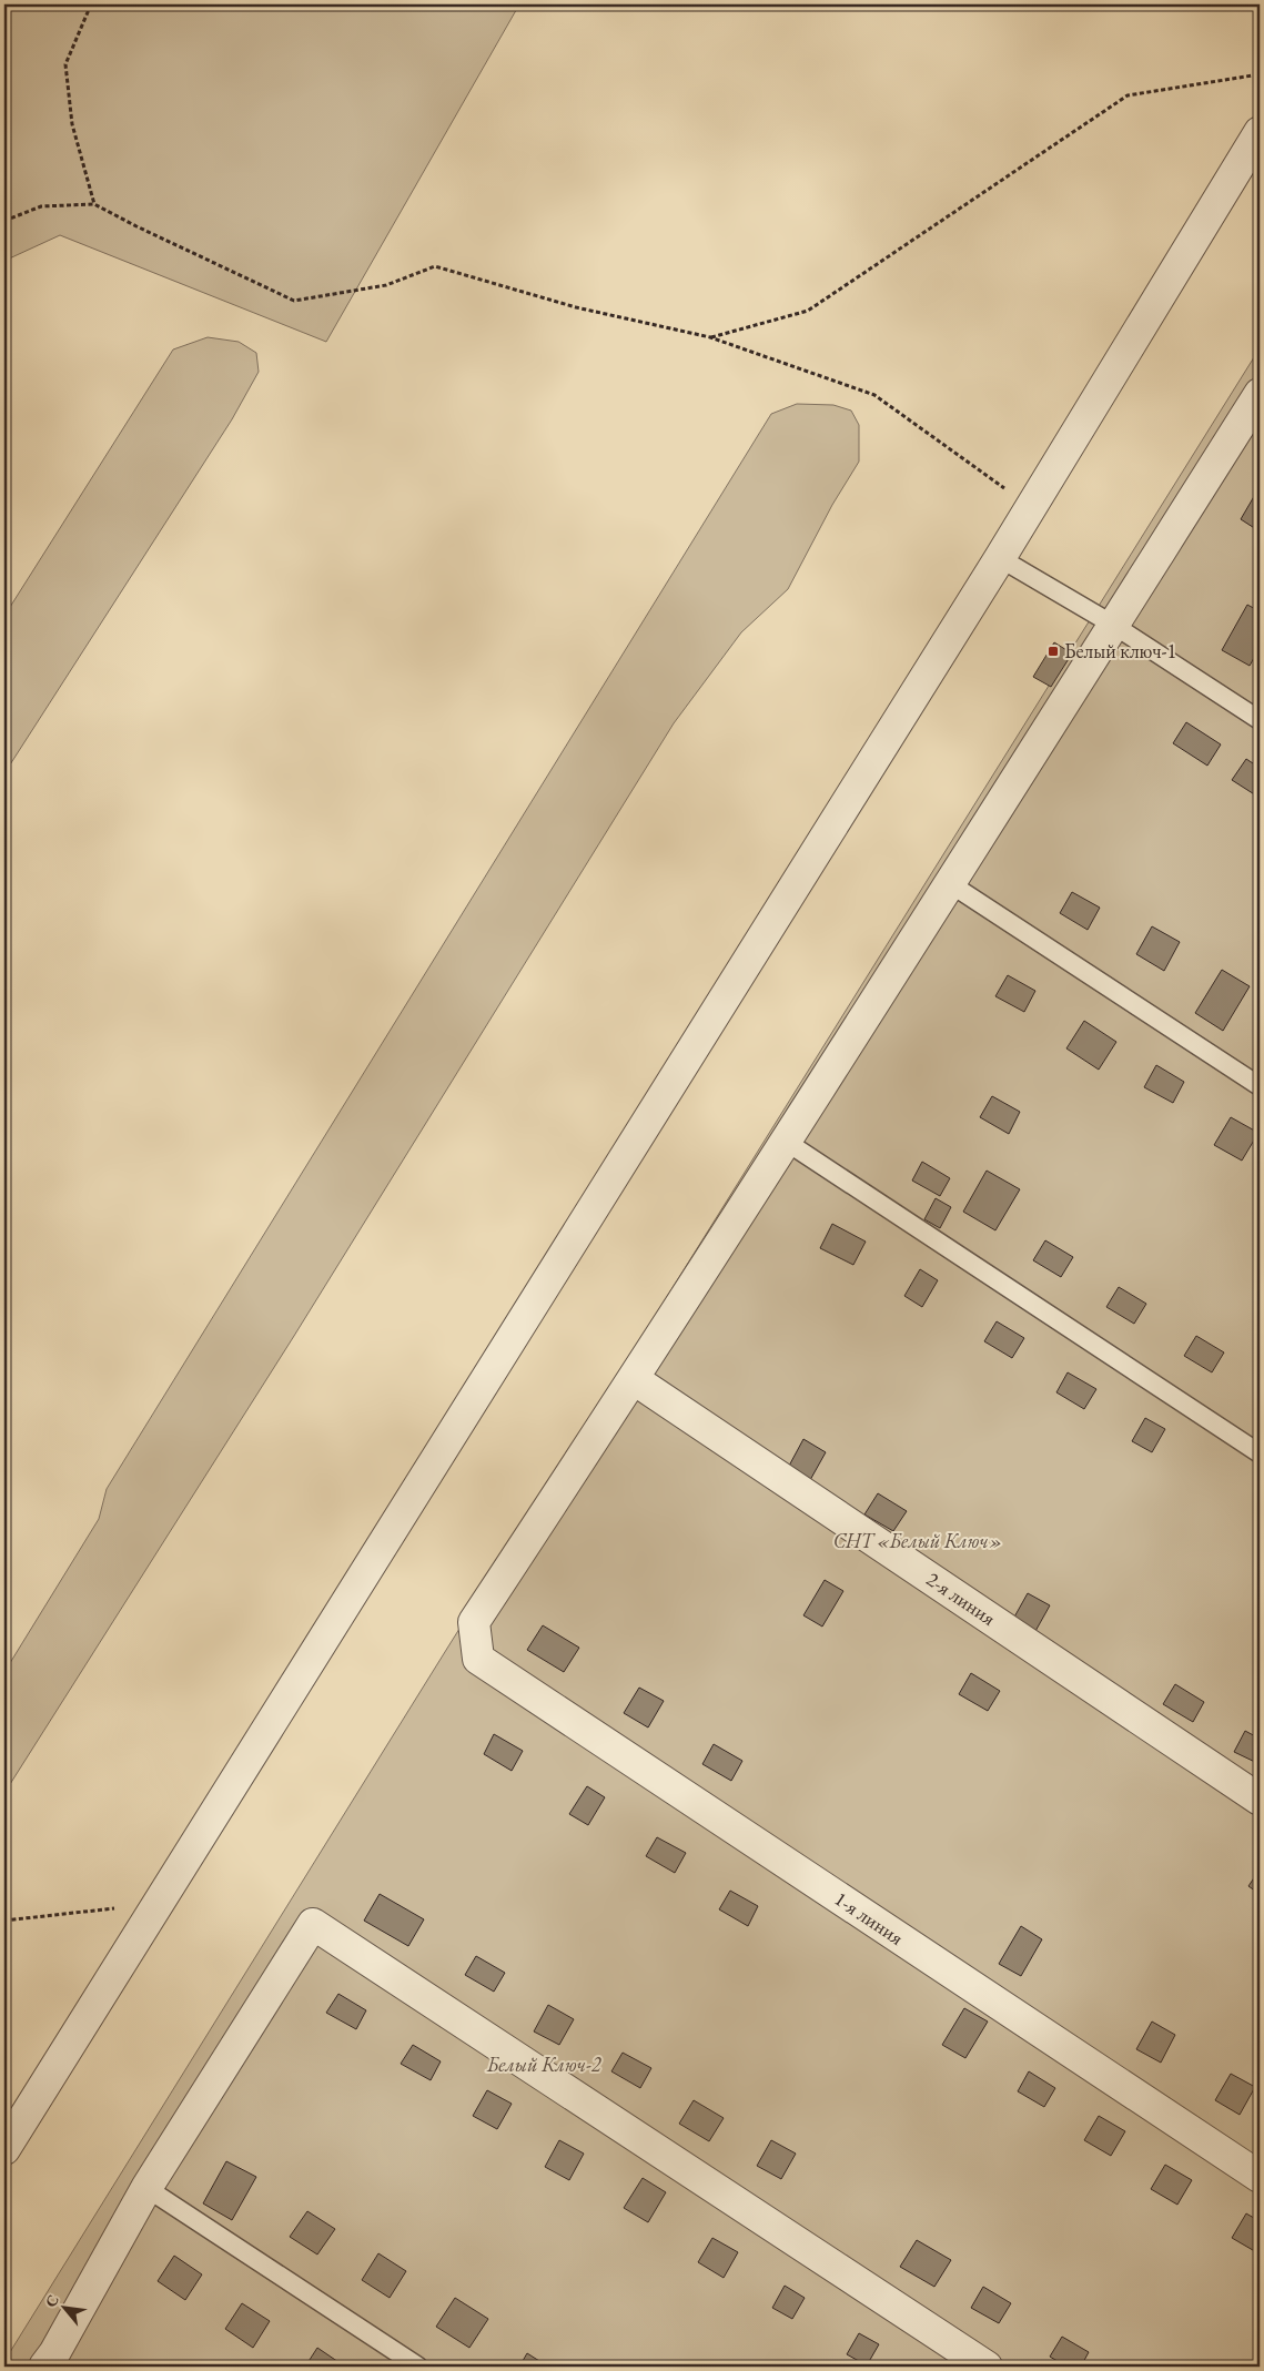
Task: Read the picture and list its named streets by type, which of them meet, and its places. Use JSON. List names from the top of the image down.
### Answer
{
  "streets": {
    "street": ["2-я линия", "1-я линия"]
  },
  "crossings": [
    ["2-я линия", "1-я линия"]
  ],
  "parks": ["СНТ «Белый Ключ»", "Белый Ключ-2"],
  "places": {
    "transit": ["Белый ключ-1"]
  },
  "north": "top left"
}
